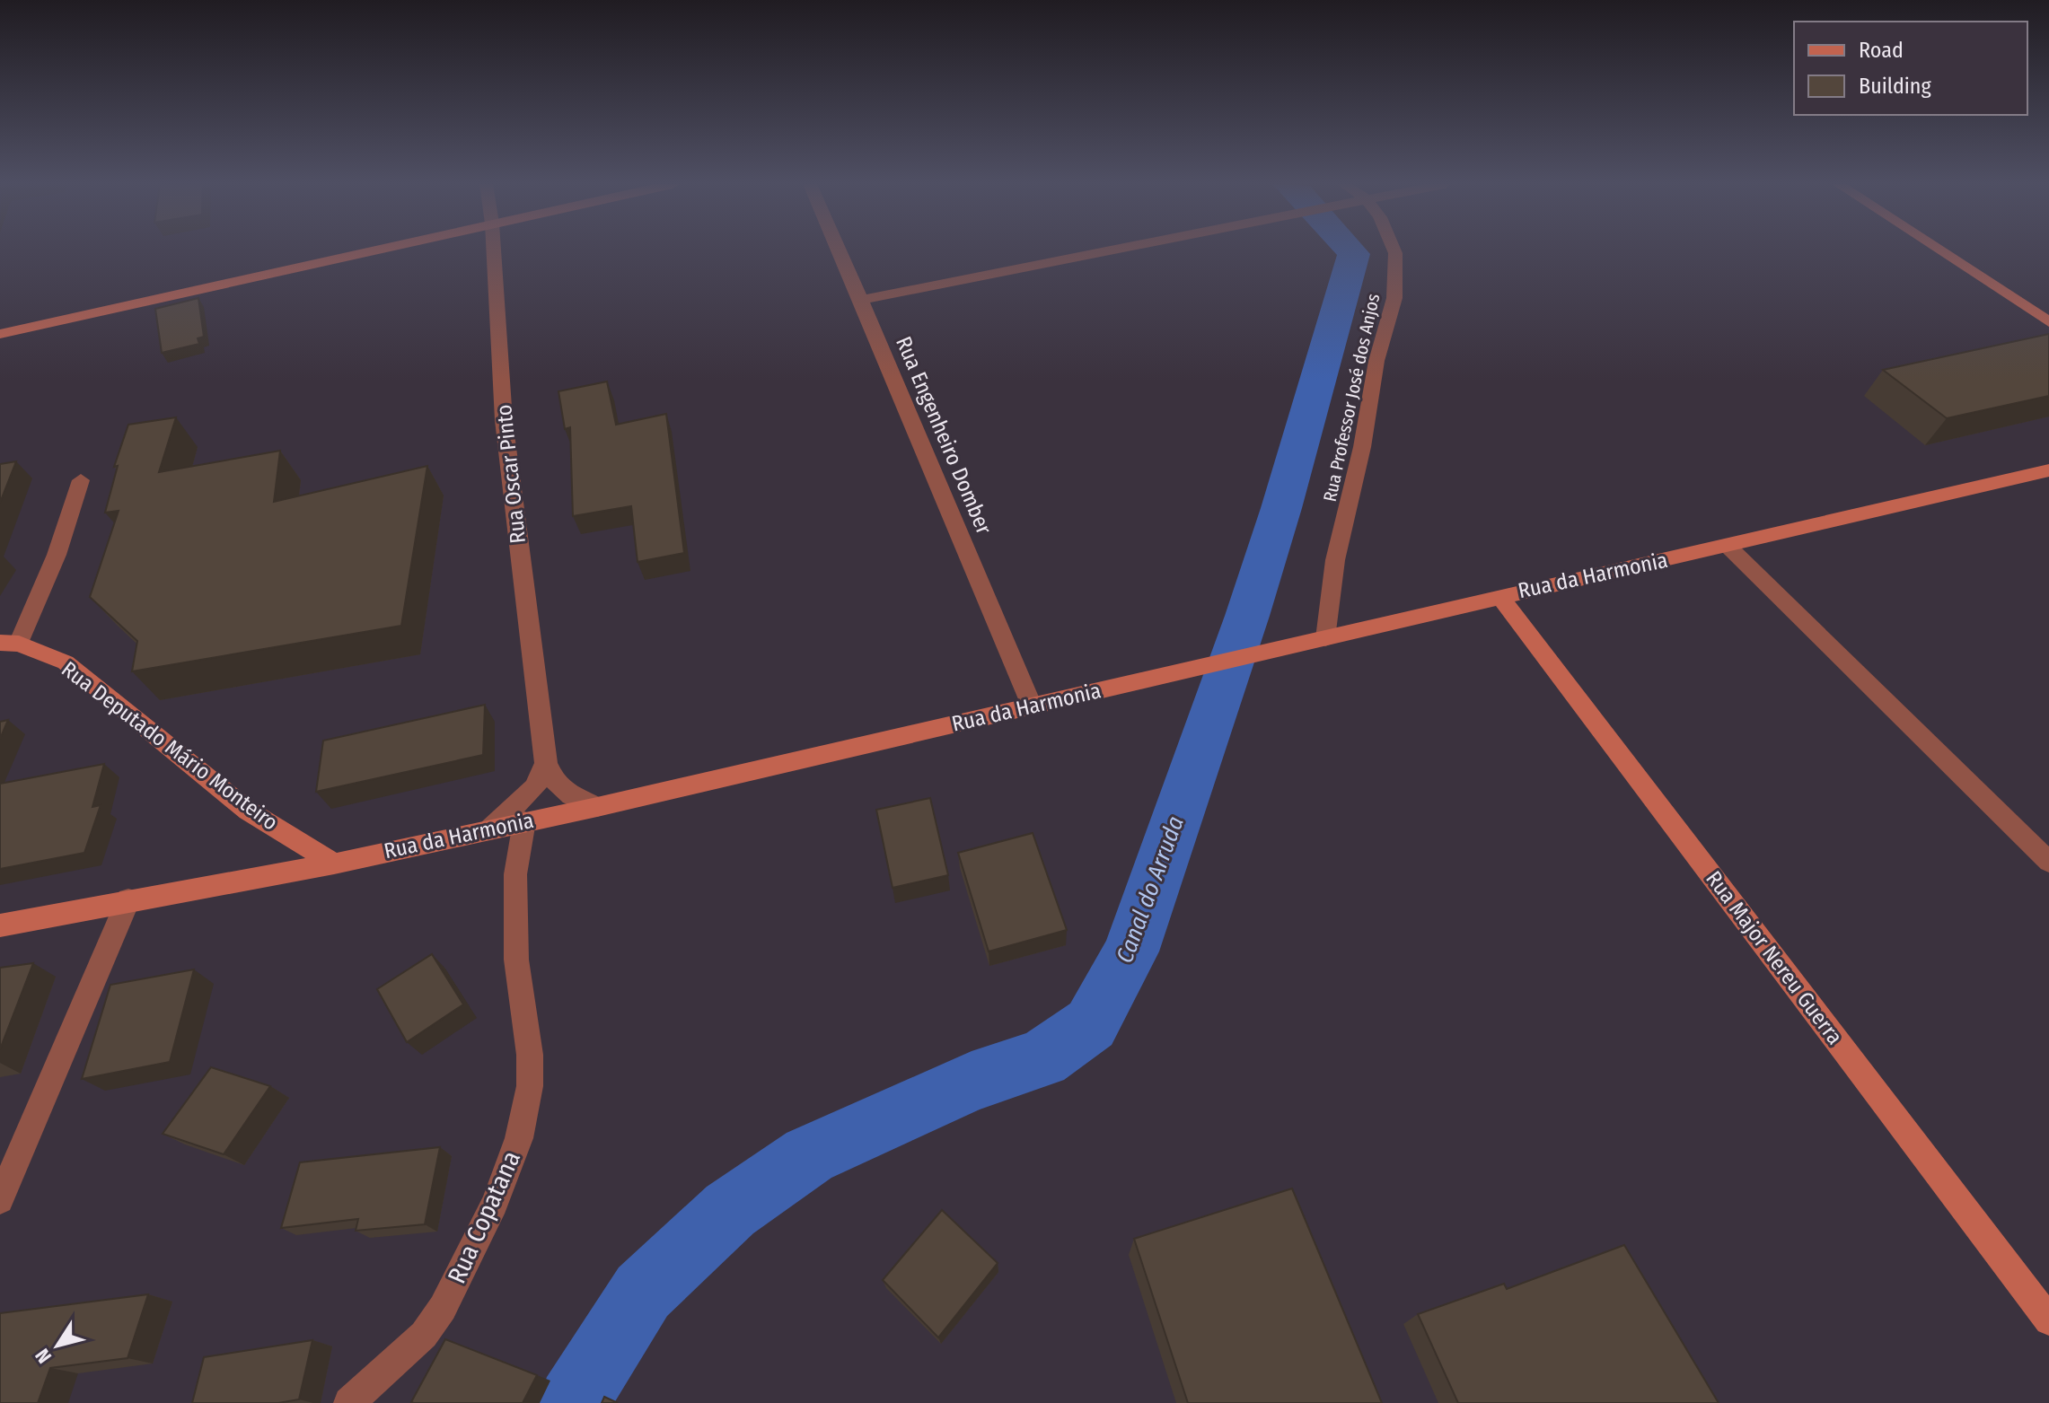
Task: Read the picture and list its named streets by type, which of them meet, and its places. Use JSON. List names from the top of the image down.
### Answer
{
  "streets": {
    "main road": ["Rua da Harmonia", "Rua Deputado Mário Monteiro", "Rua Major Nereu Guerra"],
    "street": [
      "Rua Professor José dos Anjos",
      "Rua Engenheiro Domber",
      "Rua Oscar Pinto",
      "Rua Copatana"
    ]
  },
  "crossings": [
    ["Rua Professor José dos Anjos", "Rua da Harmonia"],
    ["Rua Engenheiro Domber", "Rua da Harmonia"],
    ["Rua Oscar Pinto", "Rua da Harmonia"],
    ["Rua da Harmonia", "Rua Deputado Mário Monteiro"],
    ["Rua da Harmonia", "Rua Major Nereu Guerra"],
    ["Rua da Harmonia", "Rua Copatana"]
  ],
  "water": ["Canal do Arruda"],
  "legend": ["Road", "Building"],
  "north": "bottom left"
}
